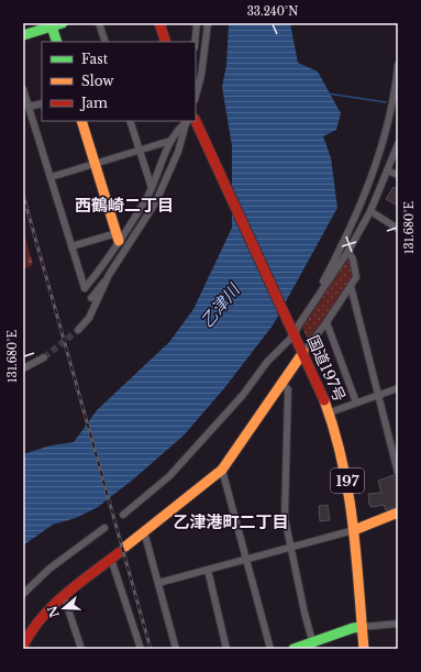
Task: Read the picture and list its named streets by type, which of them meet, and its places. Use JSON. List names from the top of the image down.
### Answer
{
  "streets": {
    "main road": ["国道197号", "197"]
  },
  "districts": ["西鶴崎二丁目", "乙津港町二丁目"],
  "water": ["乙津川"],
  "legend": ["Fast", "Slow", "Jam"],
  "north": "left",
  "coordinates": ["33.240°N", "131.680°E"]
}
